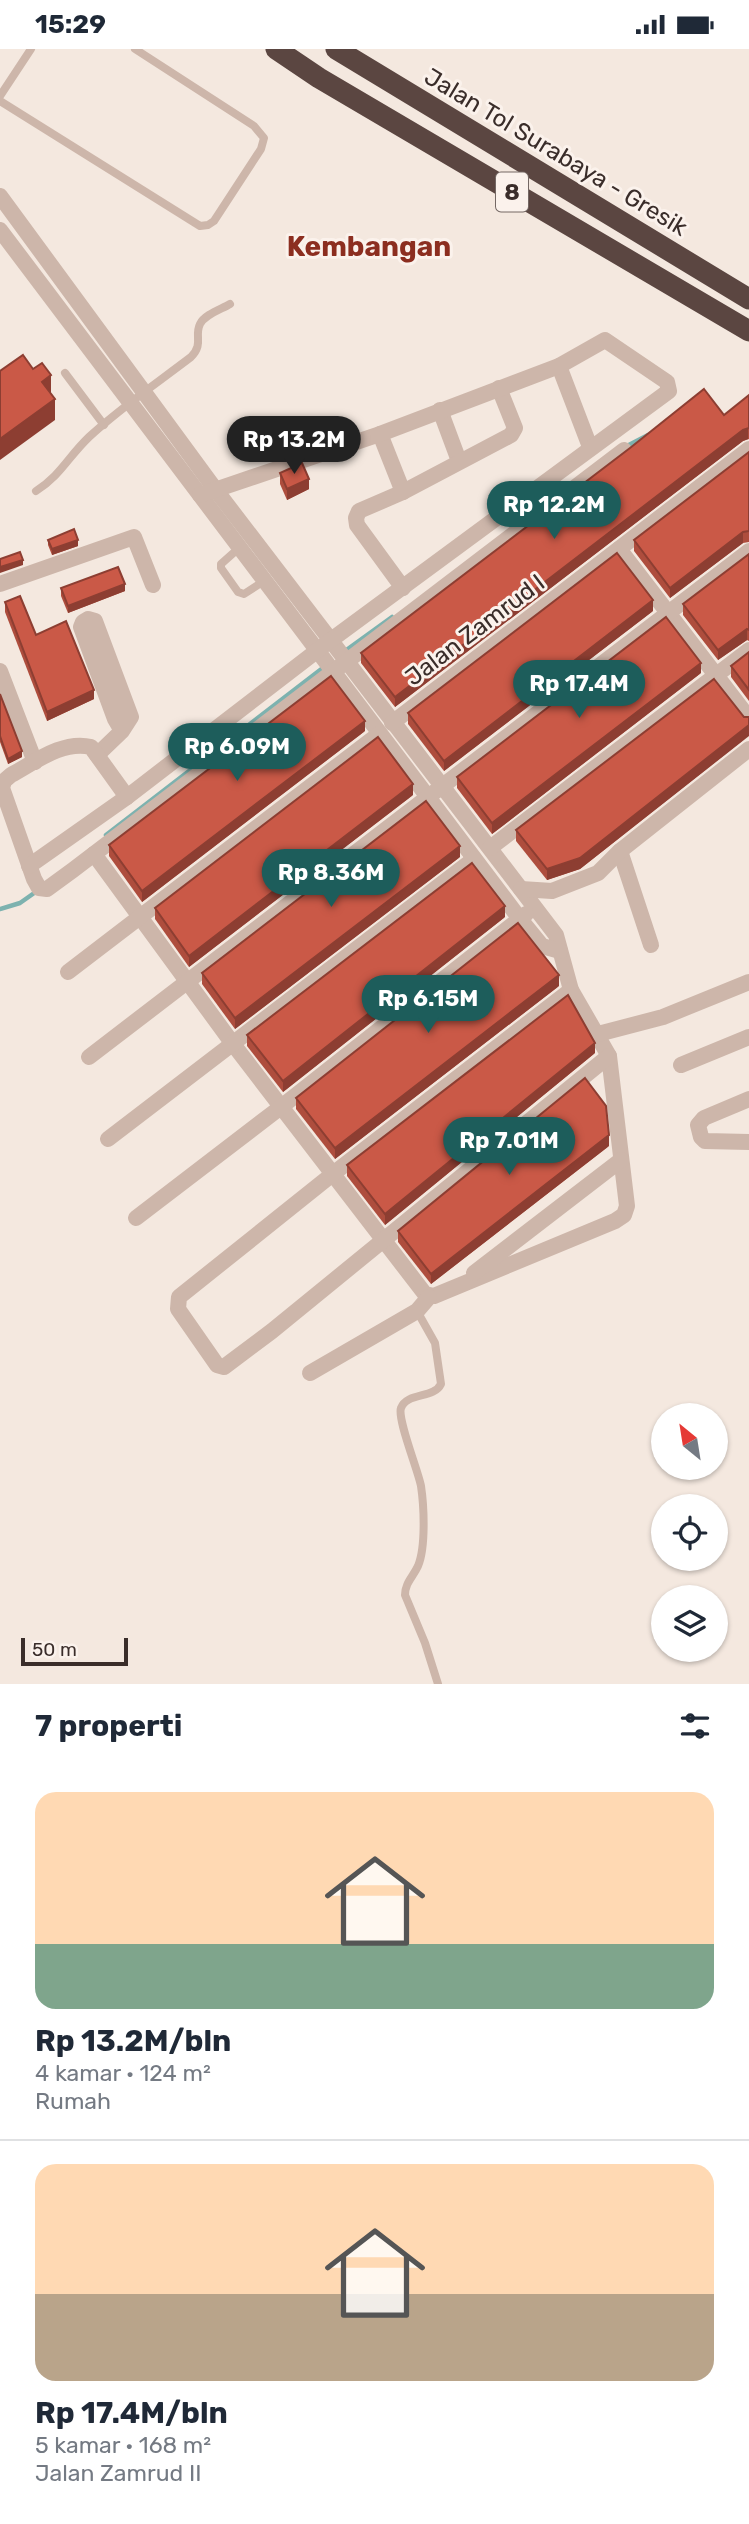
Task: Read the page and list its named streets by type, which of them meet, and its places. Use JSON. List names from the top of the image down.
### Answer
{
  "streets": {
    "highway": ["Jalan Tol Surabaya - Gresik", "8"],
    "street": ["Jalan Zamrud I"]
  },
  "districts": ["Kembangan"],
  "scale_bar": "50 m",
  "north": "top left",
  "page": {
    "status": "15:29",
    "price": [
      "Rp 13.2M",
      "Rp 12.2M",
      "Rp 17.4M",
      "Rp 6.09M",
      "Rp 8.36M",
      "Rp 6.15M",
      "Rp 7.01M"
    ],
    "scale": "50 m",
    "heading": "7 properti",
    "list": [
      {
        "name": "Rp 13.2M/bln",
        "note": "4 kamar · 124 m² · Rumah"
      },
      {
        "name": "Rp 17.4M/bln",
        "note": "5 kamar · 168 m² · Jalan Zamrud II"
      }
    ]
  }
}
